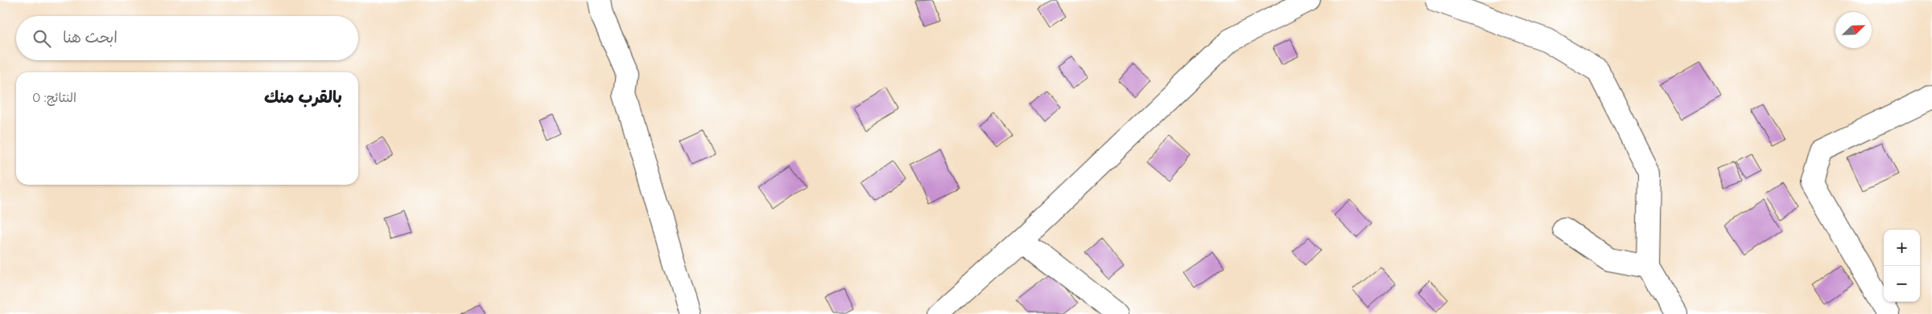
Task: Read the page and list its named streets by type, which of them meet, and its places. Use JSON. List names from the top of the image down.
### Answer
{
  "north": "top right",
  "page": {
    "search": "ابحث هنا",
    "heading": ["بالقرب منك", "النتائج: 0"],
    "map_buttons": ["+", "−"]
  }
}
